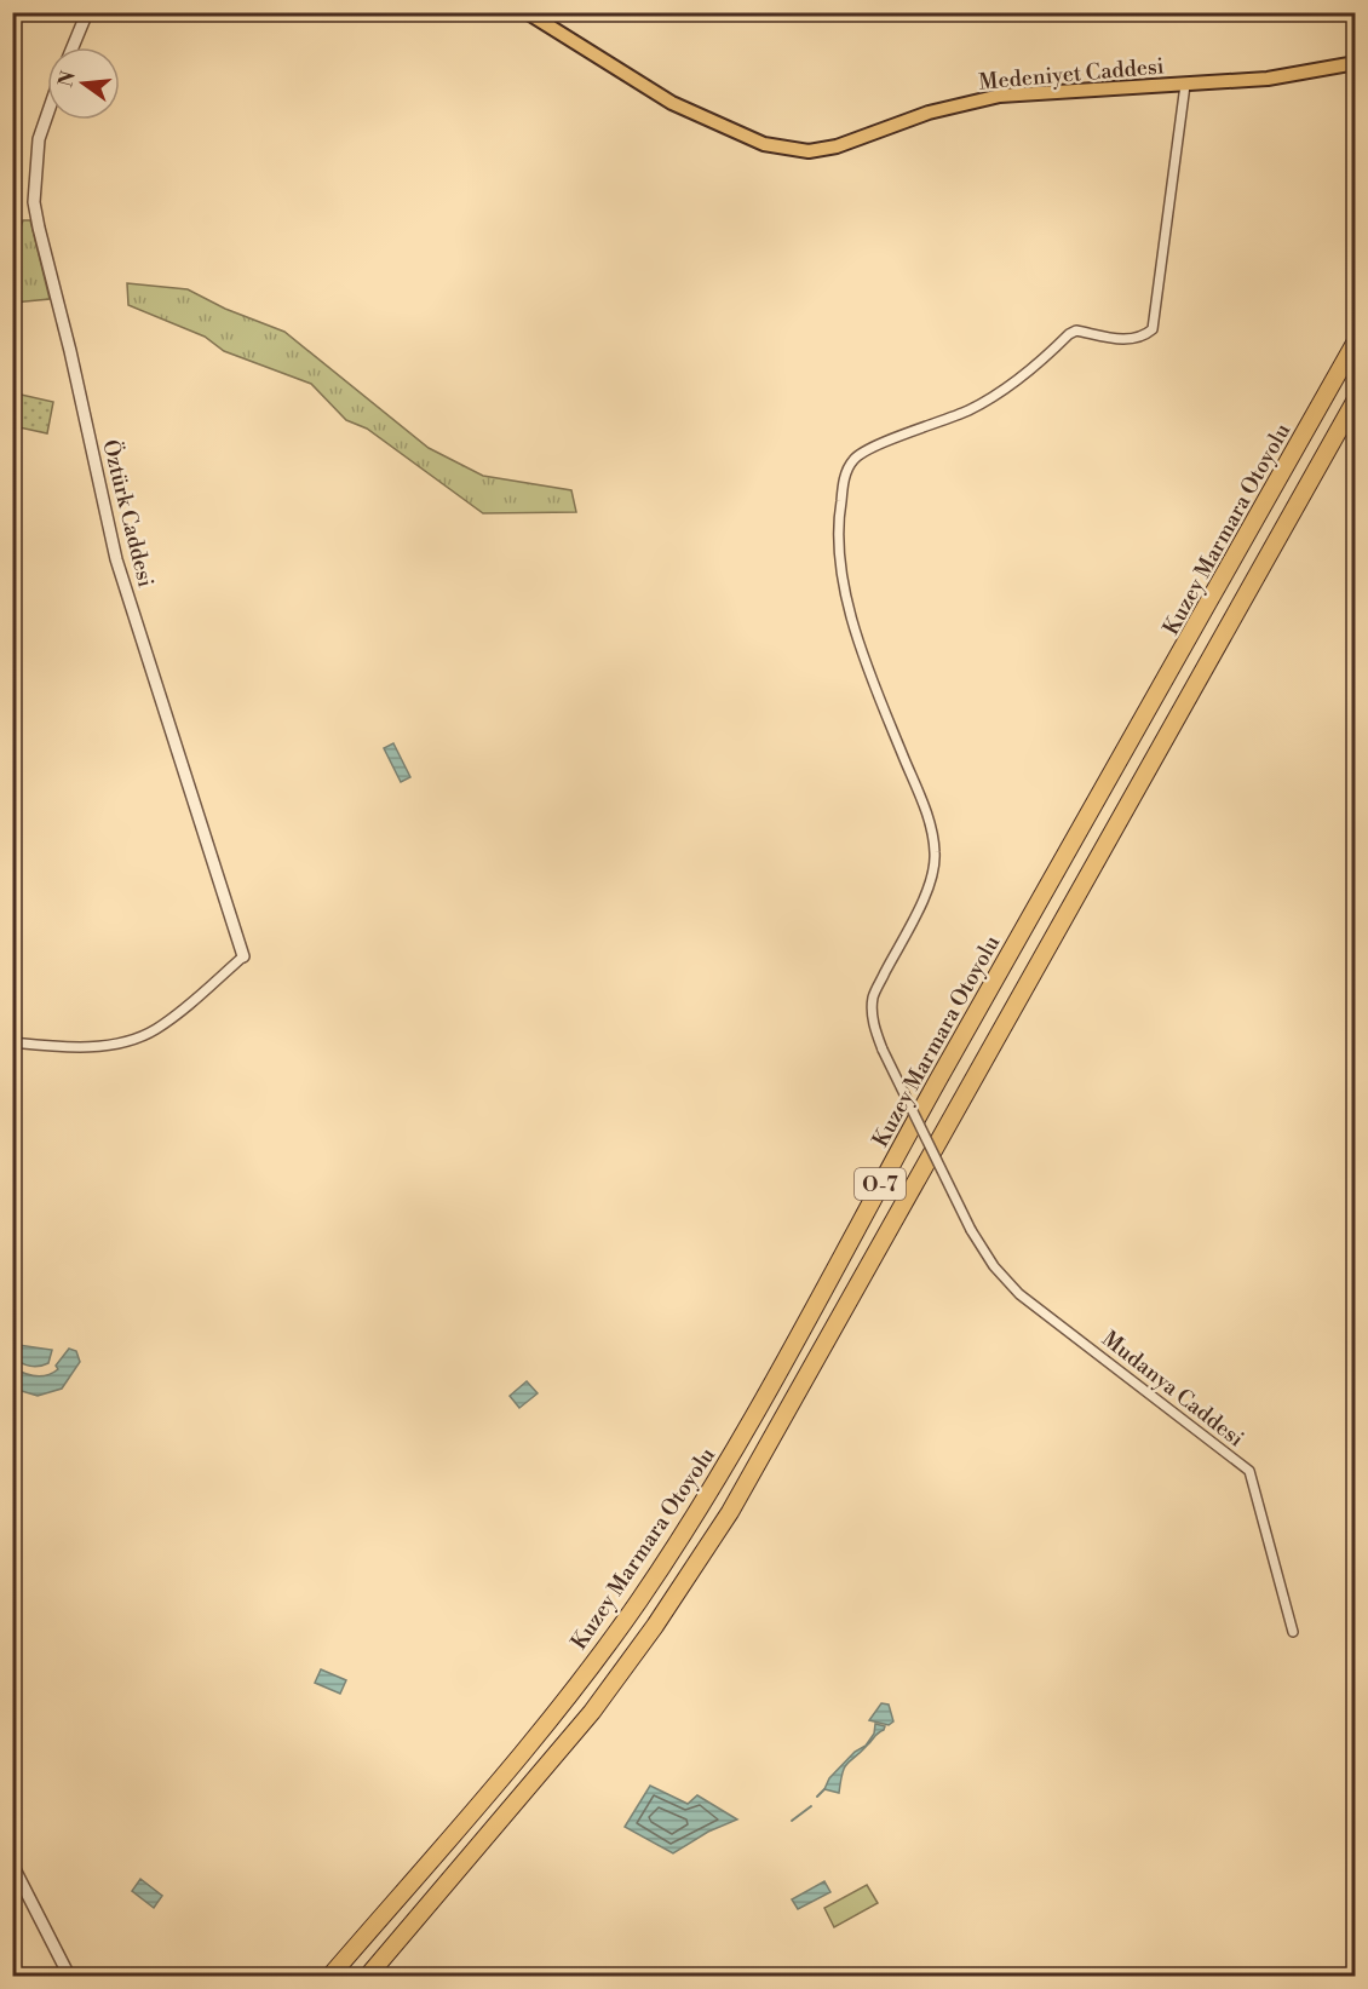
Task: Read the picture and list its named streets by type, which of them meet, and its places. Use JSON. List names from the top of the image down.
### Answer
{
  "streets": {
    "highway": ["Kuzey Marmara Otoyolu", "O-7"],
    "main road": ["Medeniyet Caddesi"],
    "street": ["Öztürk Caddesi", "Mudanya Caddesi"]
  },
  "crossings": [
    ["Medeniyet Caddesi", "Mudanya Caddesi"]
  ],
  "north": "left"
}
